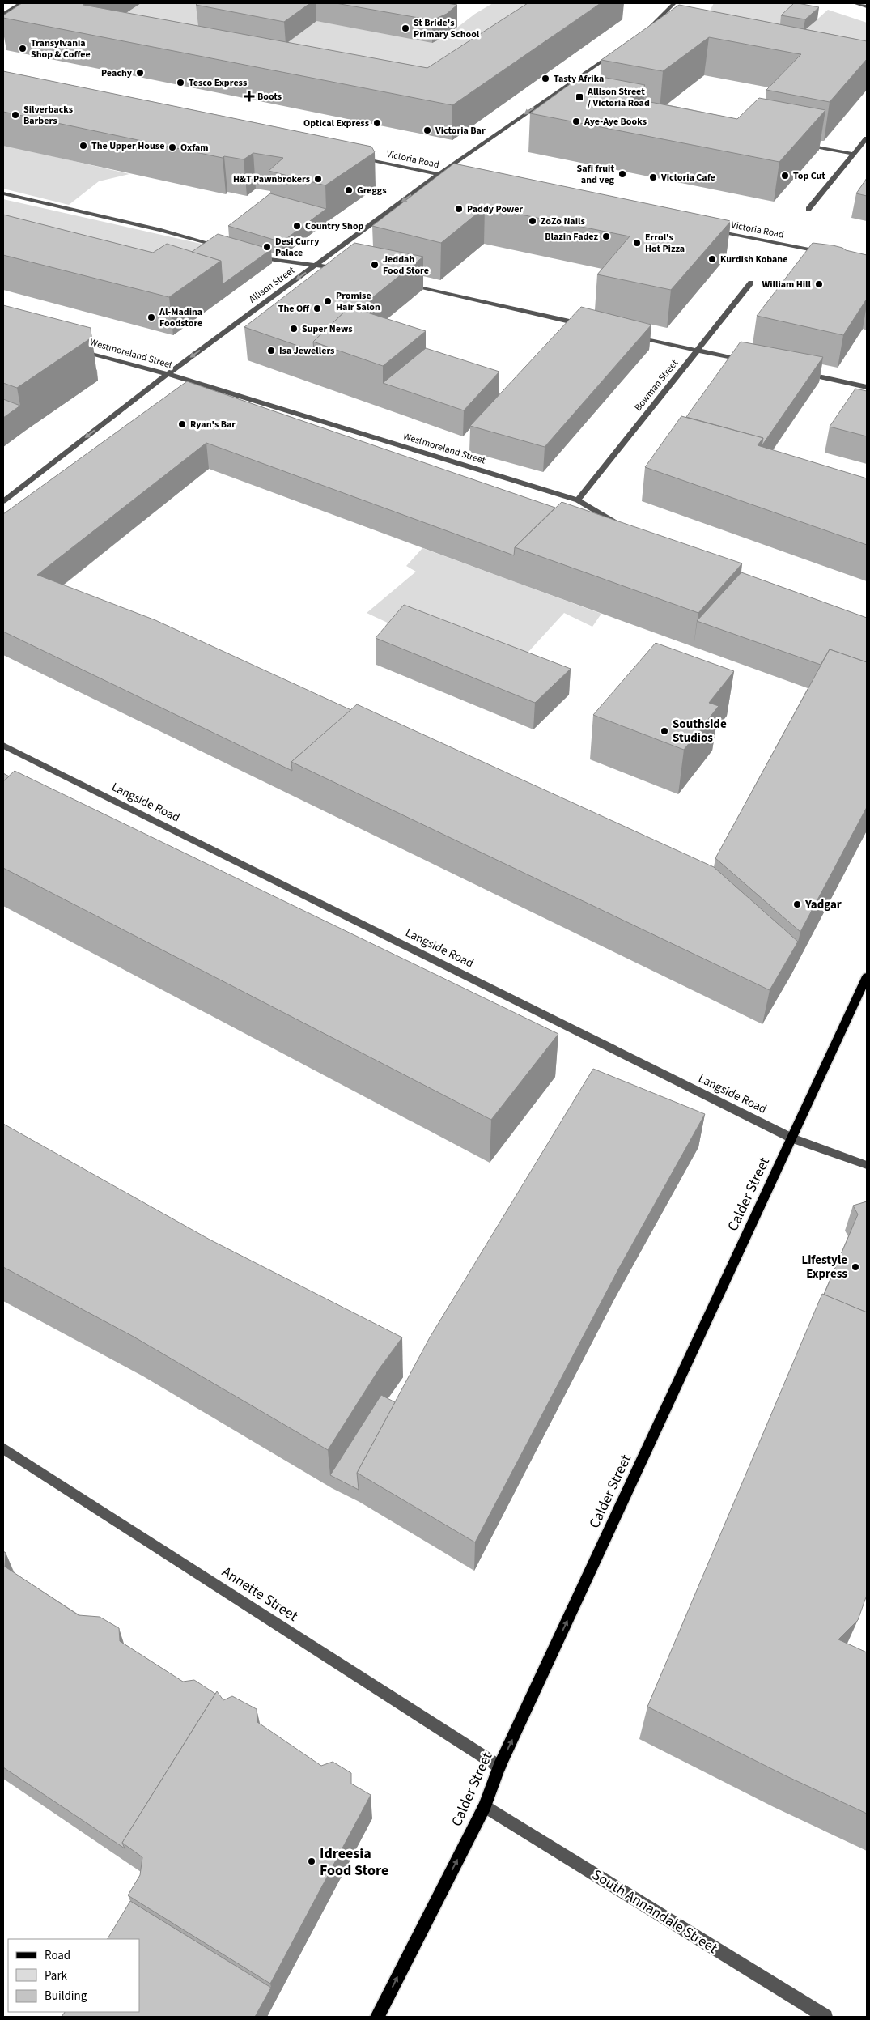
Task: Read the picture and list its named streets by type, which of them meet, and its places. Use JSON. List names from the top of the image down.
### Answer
{
  "streets": {
    "main road": ["Calder Street"],
    "street": [
      "Victoria Road",
      "Allison Street",
      "Westmoreland Street",
      "Bowman Street",
      "Langside Road",
      "Annette Street",
      "South Annandale Street"
    ]
  },
  "crossings": [
    ["Victoria Road", "Allison Street"],
    ["Allison Street", "Westmoreland Street"],
    ["Westmoreland Street", "Bowman Street"],
    ["Langside Road", "Calder Street"],
    ["Calder Street", "Annette Street"],
    ["Calder Street", "South Annandale Street"]
  ],
  "one_way": ["Allison Street", "Calder Street"],
  "places": {
    "other": [
      "St Bride's Primary School",
      "Transylvania Shop & Coffee",
      "Peachy",
      "Tasty Afrika",
      "Tesco Express",
      "Silverbacks Barbers",
      "Aye-Aye Books",
      "Optical Express",
      "Victoria Bar",
      "The Upper House",
      "Oxfam",
      "Safi fruit and veg",
      "Top Cut",
      "Victoria Cafe",
      "H&T Pawnbrokers",
      "Greggs",
      "Paddy Power",
      "ZoZo Nails",
      "Country Shop",
      "Blazin Fadez",
      "Errol's Hot Pizza",
      "Desi Curry Palace",
      "Kurdish Kobane",
      "Jeddah Food Store",
      "William Hill",
      "Promise Hair Salon",
      "The Off",
      "Al-Madina Foodstore",
      "Super News",
      "Isa Jewellers",
      "Ryan's Bar",
      "Southside Studios",
      "Yadgar",
      "Lifestyle Express",
      "Idreesia Food Store"
    ],
    "health": ["Boots"],
    "transit": ["Allison Street / Victoria Road"]
  },
  "legend": ["Road", "Park", "Building"]
}
